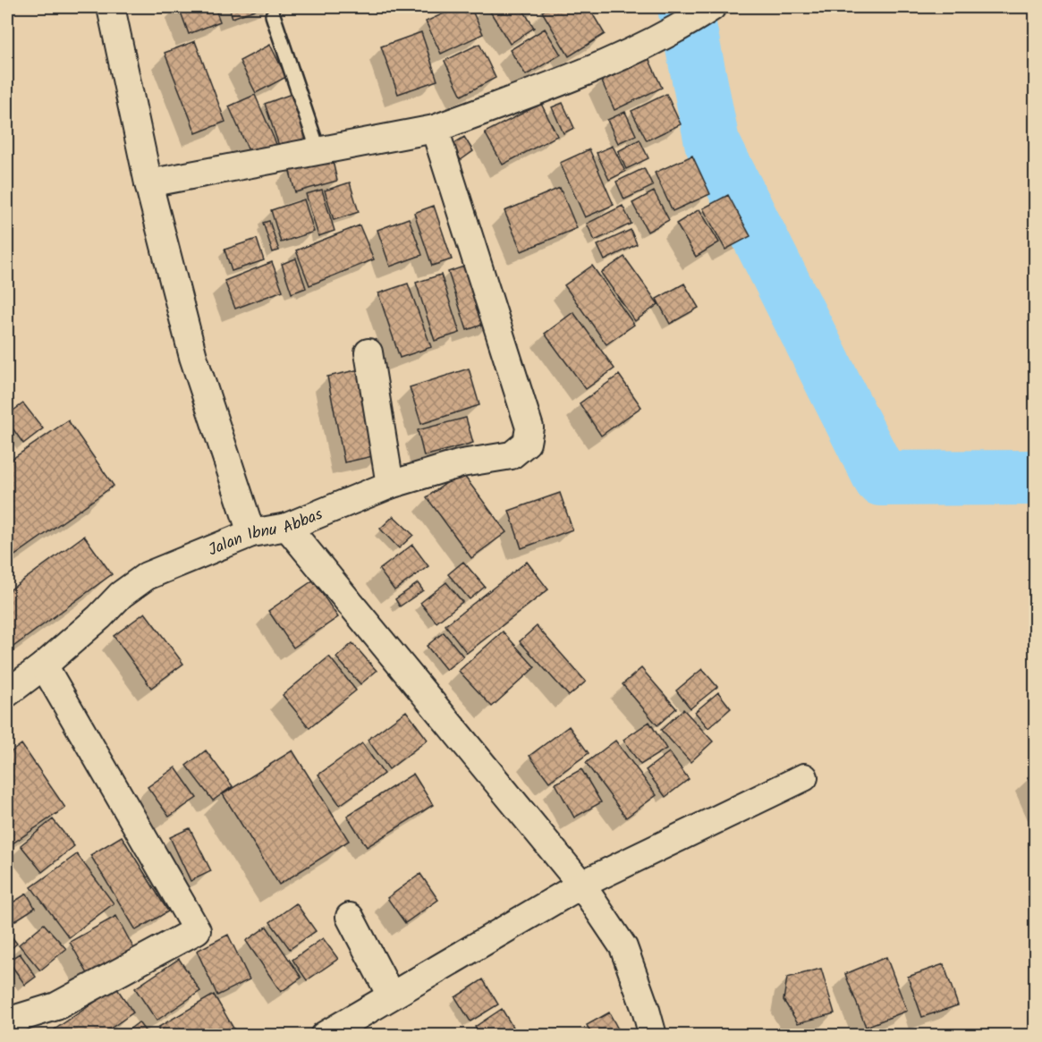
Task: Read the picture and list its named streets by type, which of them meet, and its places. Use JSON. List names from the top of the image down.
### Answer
{
  "streets": {
    "street": ["Jalan Ibnu Abbas"]
  }
}
